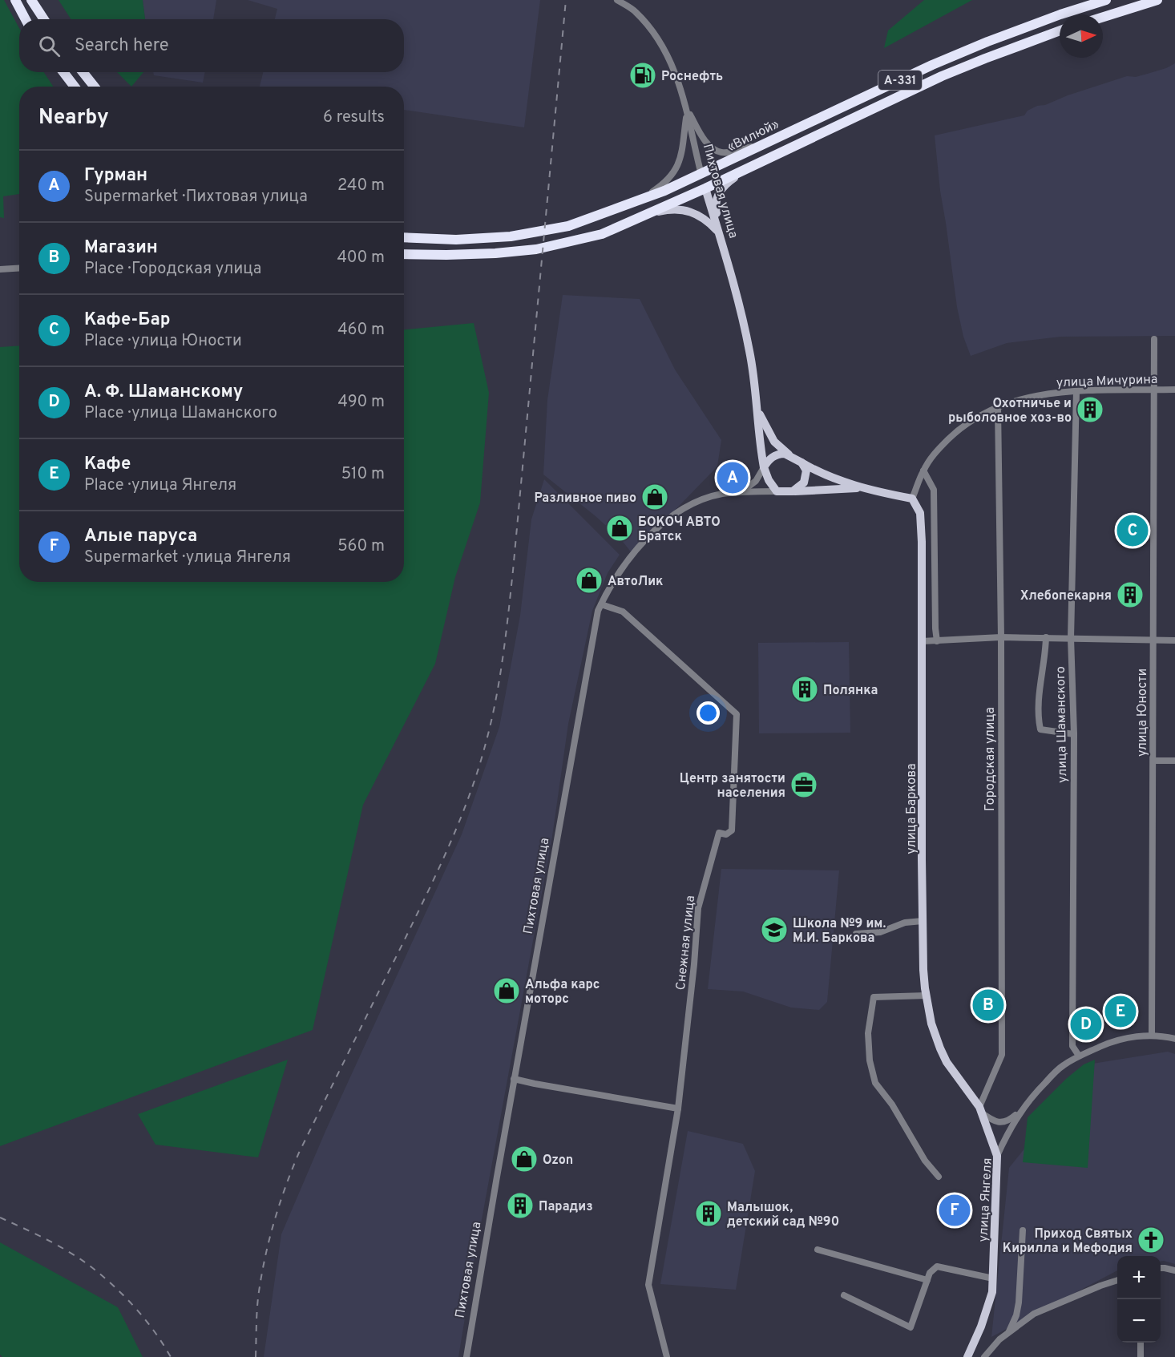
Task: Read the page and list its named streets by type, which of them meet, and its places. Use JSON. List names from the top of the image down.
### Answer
{
  "streets": {
    "highway": ["А-331", "«Вилюй»", "Пихтовая улица"],
    "main road": ["улица Баркова", "улица Янгеля"],
    "street": [
      "улица Мичурина",
      "улица Юности",
      "улица Шаманского",
      "Городская улица",
      "Снежная улица"
    ]
  },
  "crossings": [
    ["А-331", "Пихтовая улица"],
    ["«Вилюй»", "Пихтовая улица"],
    ["Пихтовая улица", "Снежная улица"],
    ["улица Мичурина", "улица Юности"],
    ["улица Мичурина", "улица Шаманского"],
    ["улица Мичурина", "Городская улица"],
    ["улица Мичурина", "улица Баркова"],
    ["улица Юности", "улица Янгеля"],
    ["улица Шаманского", "улица Янгеля"],
    ["Городская улица", "улица Баркова"],
    ["улица Баркова", "улица Янгеля"]
  ],
  "places": {
    "fuel station": ["Роснефть"],
    "building": [
      "Охотничье и рыболовное хоз-во",
      "Хлебопекарня",
      "Полянка",
      "Парадиз",
      "Малышок, детский сад №90"
    ],
    "shop": [
      "Разливное пиво",
      "БОКОЧ АВТО Братск",
      "АвтоЛик",
      "Альфа карс моторс",
      "Ozon"
    ],
    "office": ["Центр занятости населения"],
    "school or university": ["Школа №9 им. М.И. Баркова"],
    "church": ["Приход Святых Кирилла и Мефодия"]
  },
  "north": "right",
  "page": {
    "search": "Search here",
    "heading": ["Nearby", "6 results"],
    "list": [
      {
        "mark": "A",
        "name": "Гурман",
        "note": "Supermarket · Пихтовая улица",
        "value": "240 m"
      },
      {
        "mark": "B",
        "name": "Магазин",
        "note": "Place · Городская улица",
        "value": "400 m"
      },
      {
        "mark": "C",
        "name": "Кафе-Бар",
        "note": "Place · улица Юности",
        "value": "460 m"
      },
      {
        "mark": "D",
        "name": "А. Ф. Шаманскому",
        "note": "Place · улица Шаманского",
        "value": "490 m"
      },
      {
        "mark": "E",
        "name": "Кафе",
        "note": "Place · улица Янгеля",
        "value": "510 m"
      },
      {
        "mark": "F",
        "name": "Алые паруса",
        "note": "Supermarket · улица Янгеля",
        "value": "560 m"
      }
    ],
    "pins": [
      "A",
      "C",
      "B",
      "E",
      "D",
      "F"
    ],
    "map_buttons": ["+", "−"]
  }
}
